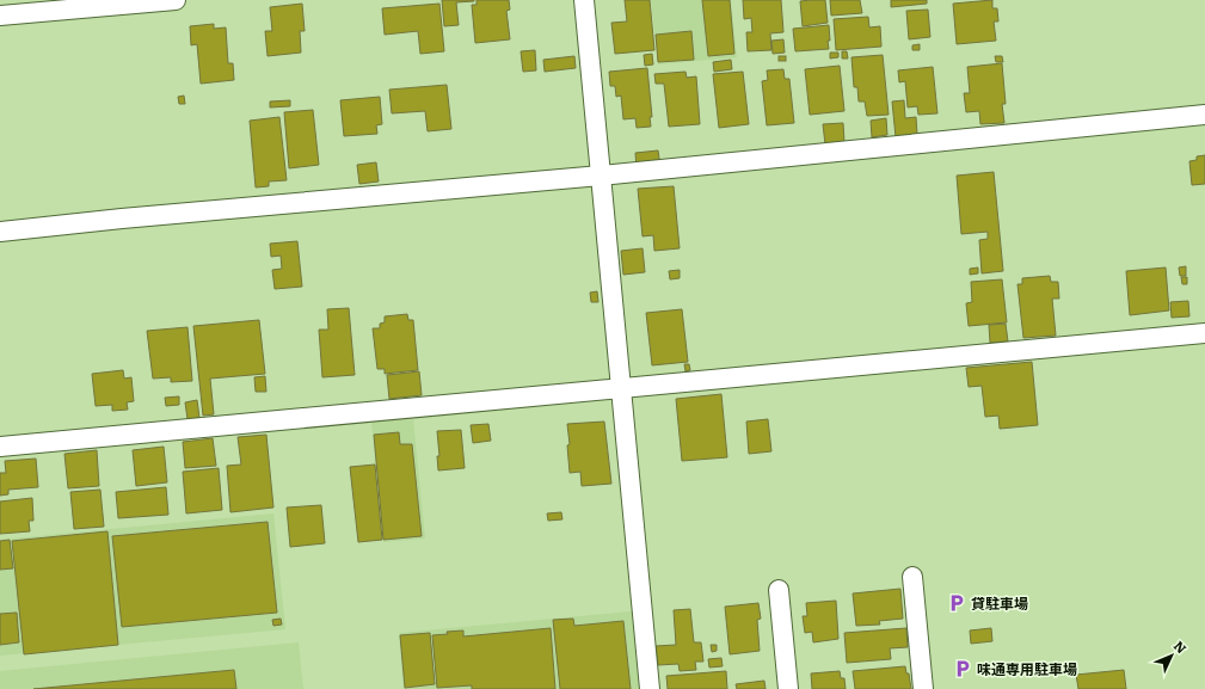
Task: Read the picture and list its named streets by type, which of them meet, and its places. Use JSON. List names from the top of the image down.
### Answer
{
  "places": {
    "parking": ["貸駐車場", "味通専用駐車場"]
  },
  "north": "top right"
}
